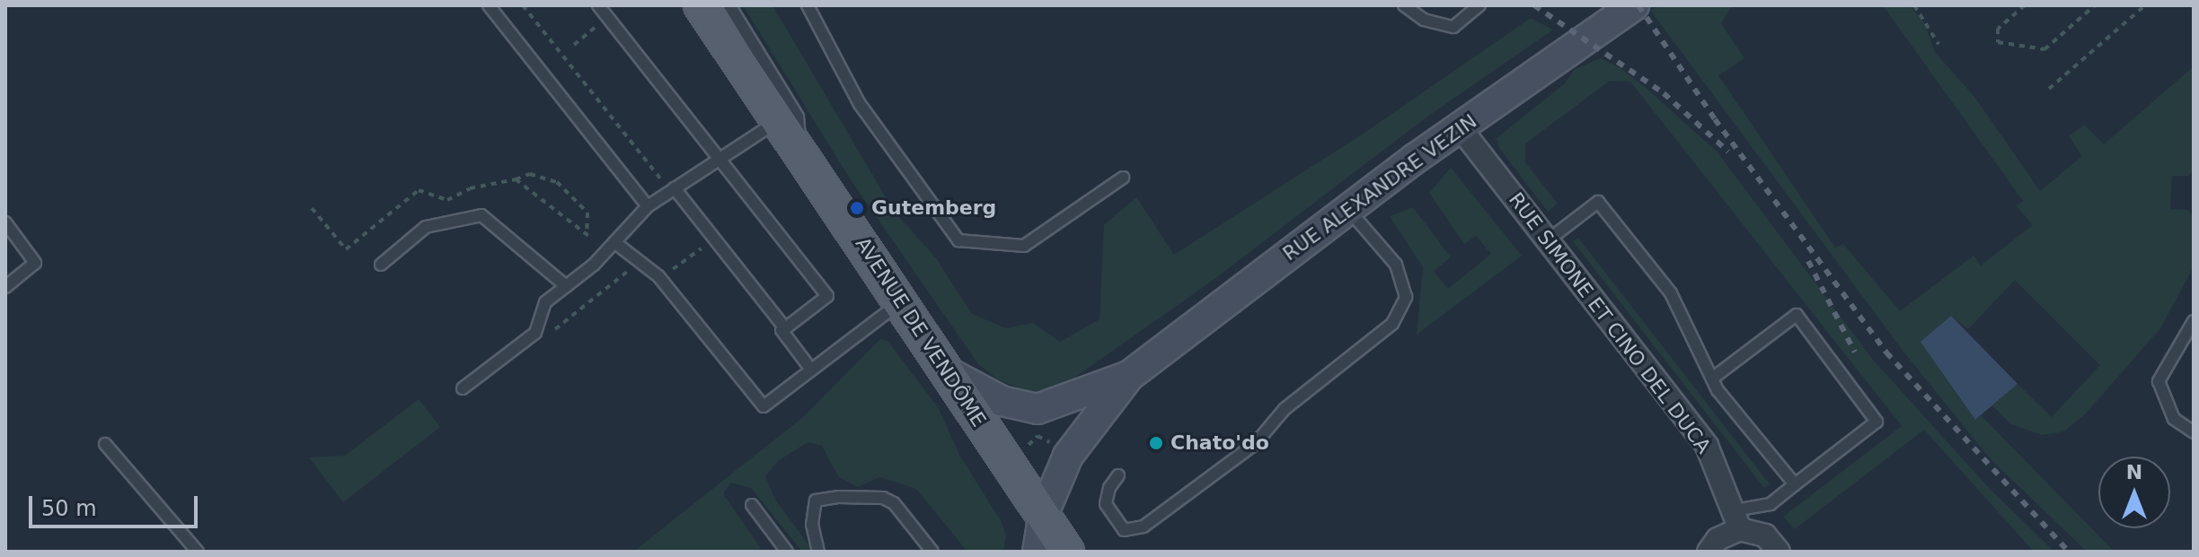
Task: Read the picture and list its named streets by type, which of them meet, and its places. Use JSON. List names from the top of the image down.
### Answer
{
  "streets": {
    "main road": ["AVENUE DE VENDÔME"],
    "street": ["RUE ALEXANDRE VEZIN", "RUE SIMONE ET CINO DEL DUCA"]
  },
  "crossings": [
    ["RUE ALEXANDRE VEZIN", "RUE SIMONE ET CINO DEL DUCA"],
    ["RUE ALEXANDRE VEZIN", "AVENUE DE VENDÔME"]
  ],
  "places": ["Gutemberg", "Chato'do"],
  "scale_bar": "50 m",
  "north": "top"
}
